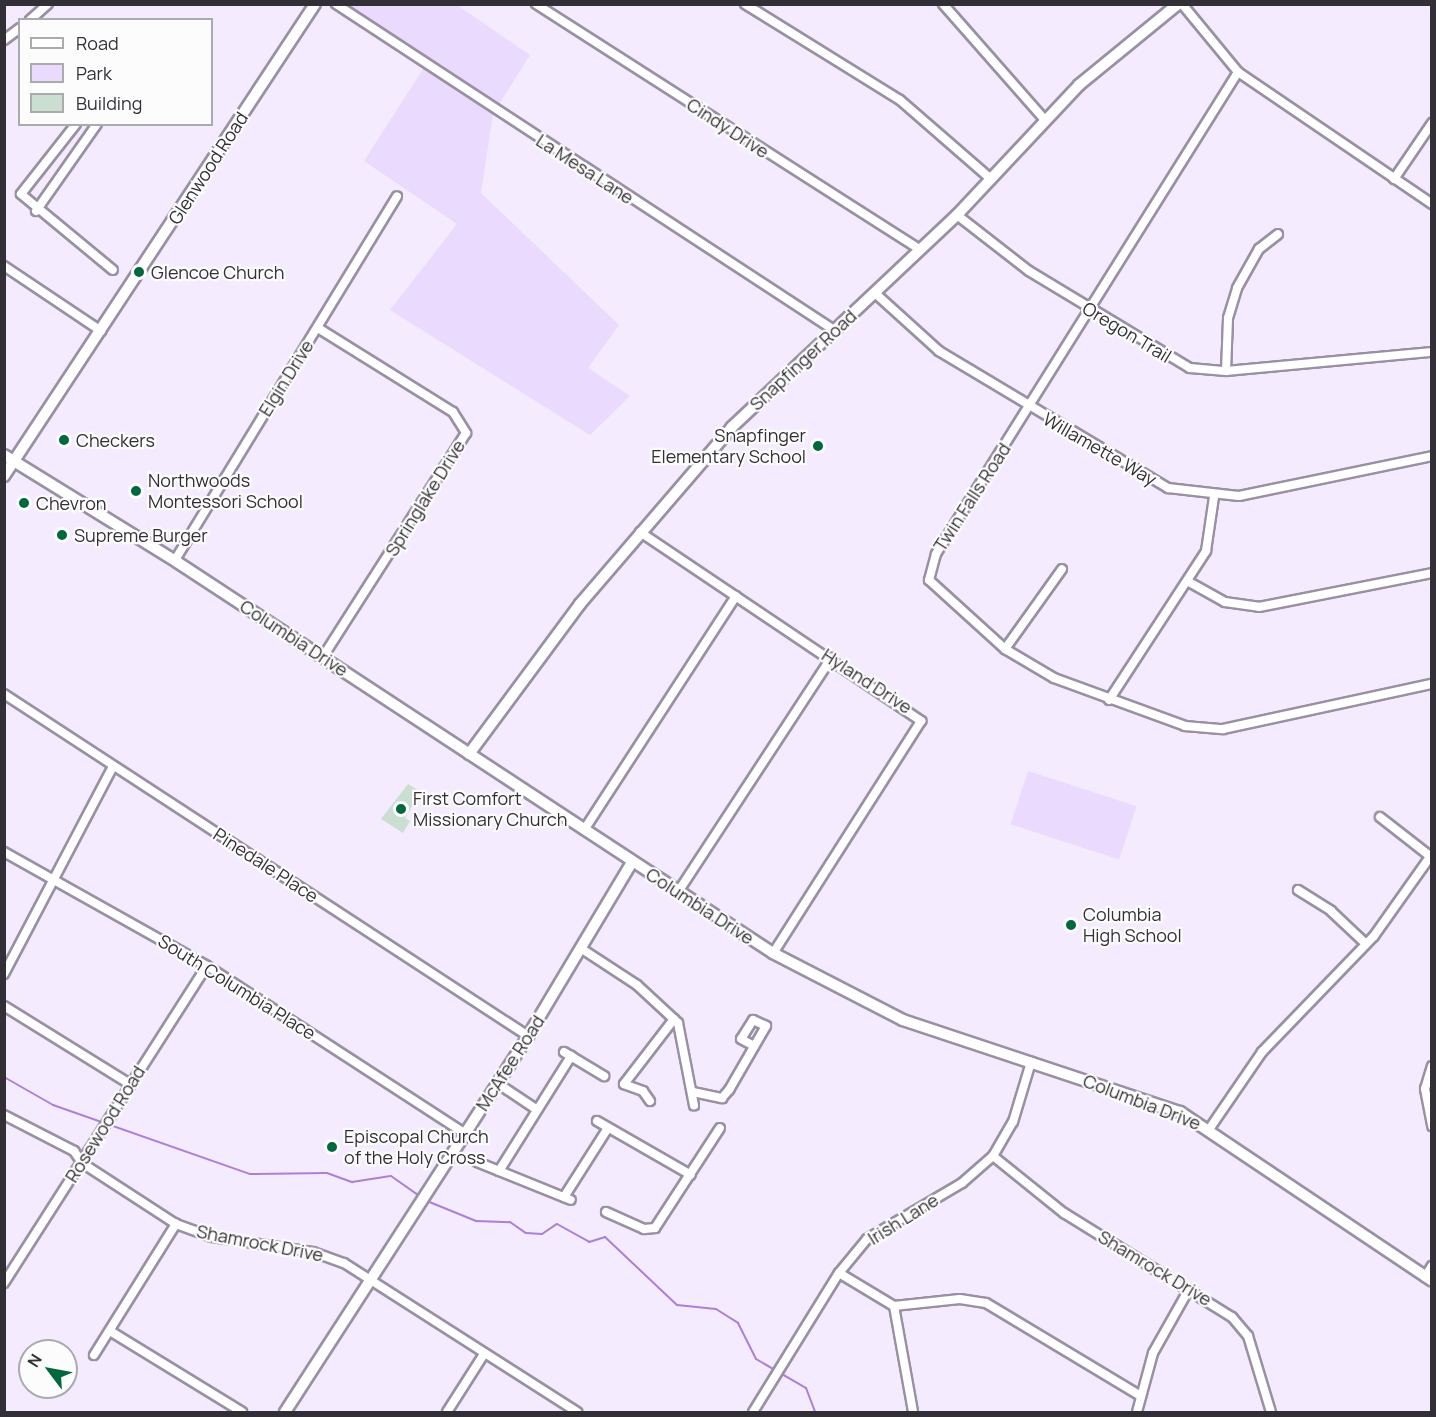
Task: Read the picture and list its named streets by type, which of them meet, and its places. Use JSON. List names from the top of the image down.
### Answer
{
  "streets": {
    "main road": [
      "Glenwood Road",
      "Snapfinger Road",
      "Columbia Drive",
      "McAfee Road"
    ],
    "street": [
      "Cindy Drive",
      "La Mesa Lane",
      "Oregon Trail",
      "Elgin Drive",
      "Willamette Way",
      "Twin Falls Road",
      "Springlake Drive",
      "Hyland Drive",
      "Pinedale Place",
      "South Columbia Place",
      "Rosewood Road",
      "Irish Lane",
      "Shamrock Drive"
    ]
  },
  "crossings": [
    ["Cindy Drive", "Snapfinger Road"],
    ["Glenwood Road", "Columbia Drive"],
    ["La Mesa Lane", "Snapfinger Road"],
    ["Oregon Trail", "Snapfinger Road"],
    ["Oregon Trail", "Twin Falls Road"],
    ["Snapfinger Road", "Willamette Way"],
    ["Snapfinger Road", "Columbia Drive"],
    ["Snapfinger Road", "Hyland Drive"],
    ["Elgin Drive", "Springlake Drive"],
    ["Elgin Drive", "Columbia Drive"],
    ["Willamette Way", "Twin Falls Road"],
    ["Springlake Drive", "Columbia Drive"],
    ["Columbia Drive", "Hyland Drive"],
    ["Columbia Drive", "McAfee Road"],
    ["Columbia Drive", "Irish Lane"],
    ["Pinedale Place", "McAfee Road"],
    ["South Columbia Place", "McAfee Road"],
    ["South Columbia Place", "Rosewood Road"],
    ["McAfee Road", "Shamrock Drive"],
    ["Rosewood Road", "Shamrock Drive"],
    ["Irish Lane", "Shamrock Drive"]
  ],
  "places": [
    "Glencoe Church",
    "Checkers",
    "Snapfinger Elementary School",
    "Northwoods Montessori School",
    "Chevron",
    "Supreme Burger",
    "First Comfort Missionary Church",
    "Columbia High School",
    "Episcopal Church of the Holy Cross"
  ],
  "legend": ["Road", "Park", "Building"],
  "north": "top left"
}
